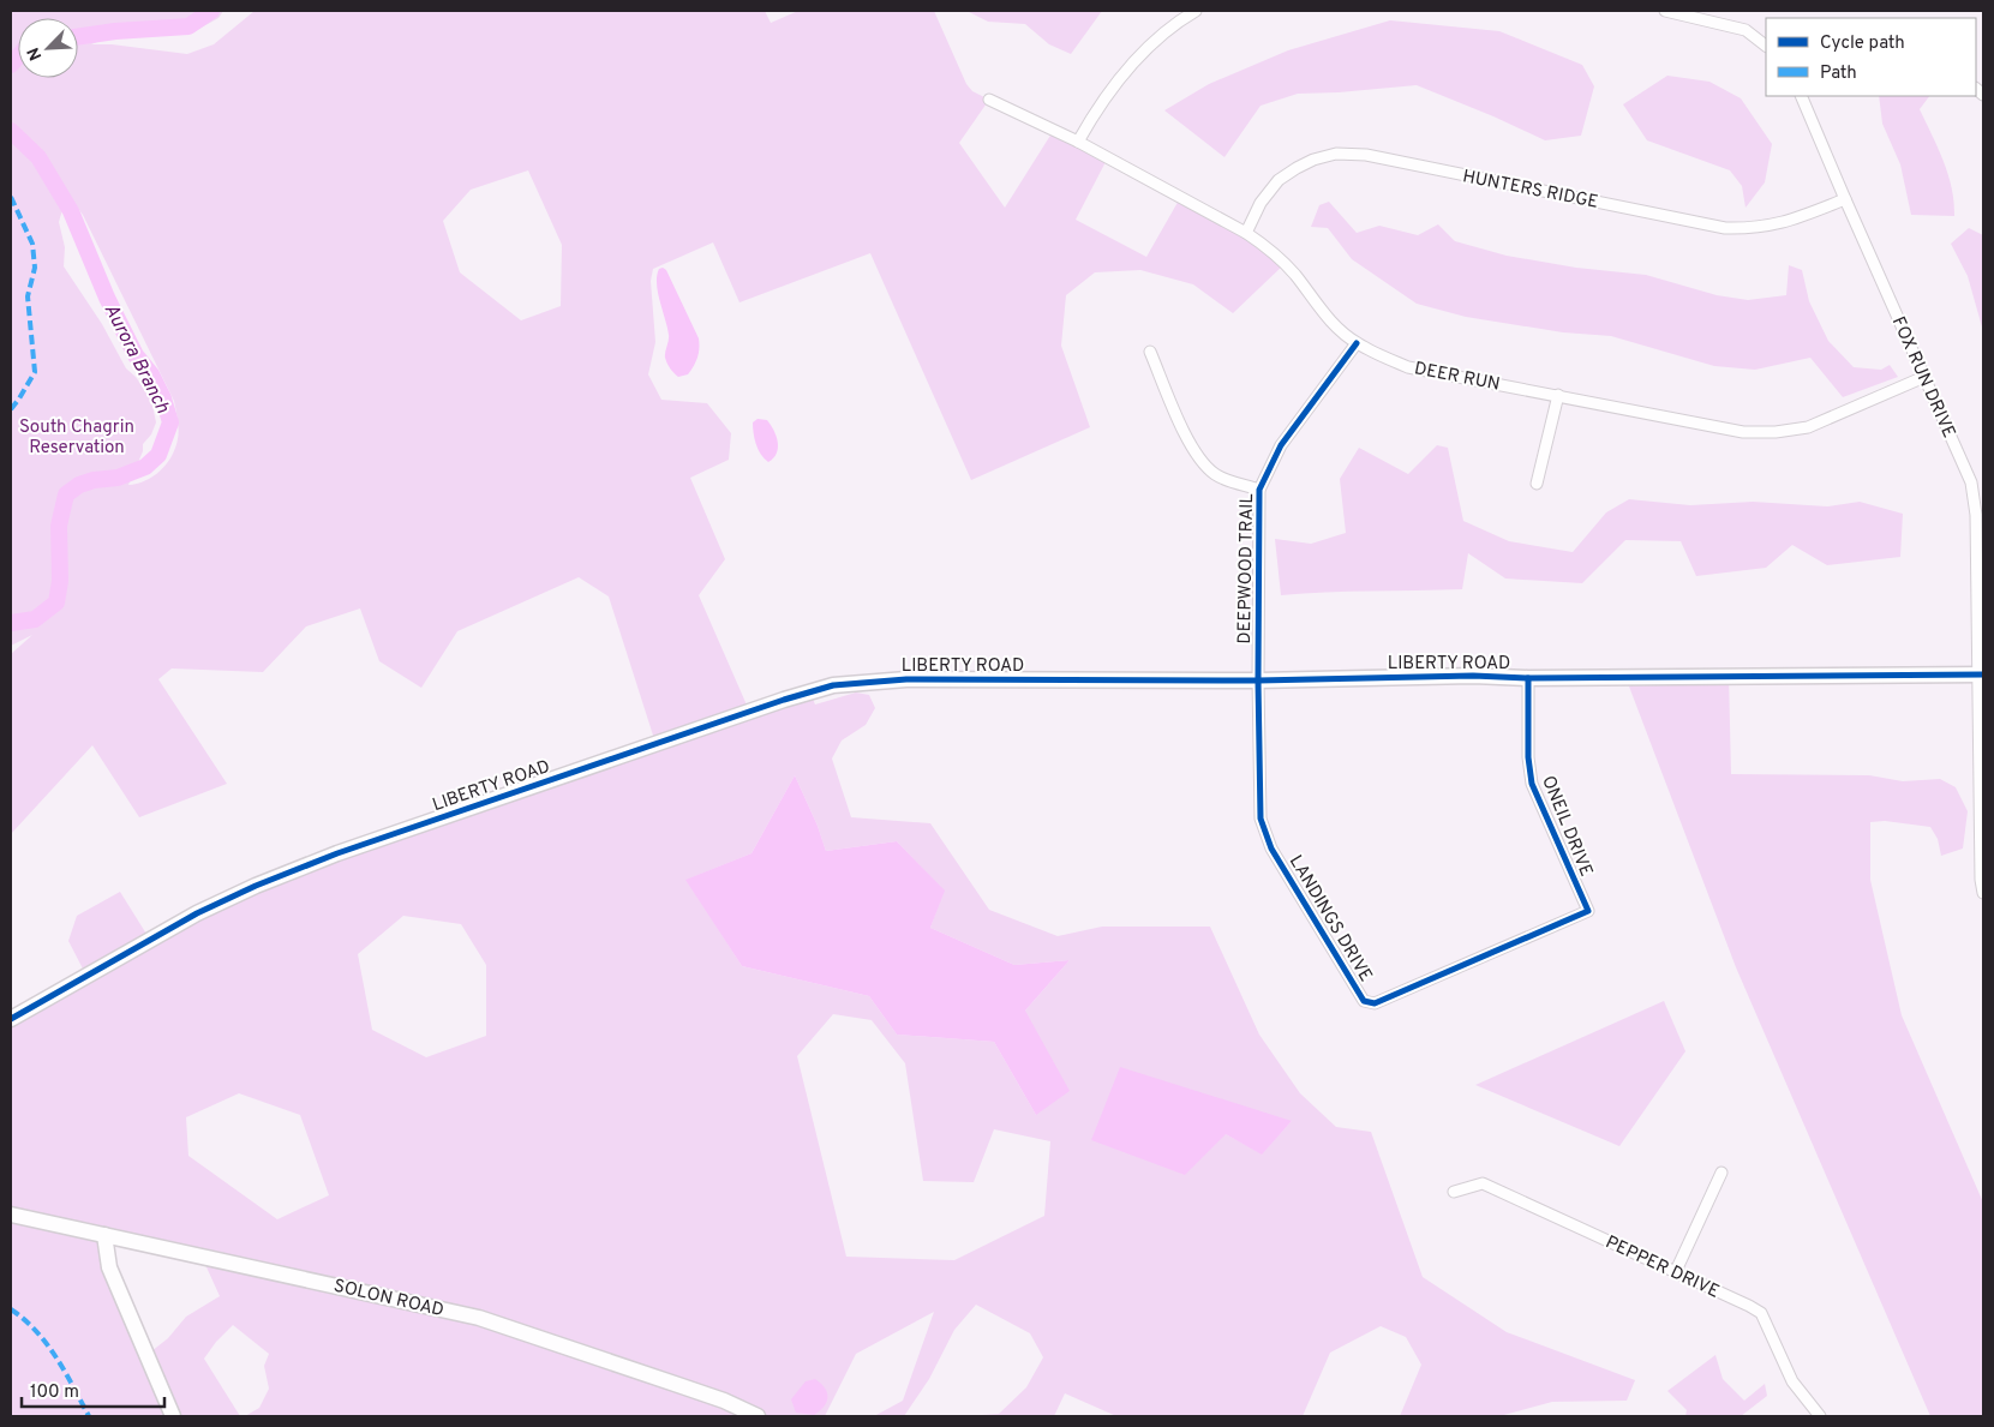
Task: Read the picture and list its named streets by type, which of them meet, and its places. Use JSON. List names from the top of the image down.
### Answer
{
  "streets": {
    "street": [
      "HUNTERS RIDGE",
      "DEER RUN",
      "FOX RUN DRIVE",
      "DEEPWOOD TRAIL",
      "LIBERTY ROAD",
      "ONEIL DRIVE",
      "LANDINGS DRIVE",
      "PEPPER DRIVE",
      "SOLON ROAD"
    ]
  },
  "crossings": [
    ["HUNTERS RIDGE", "DEER RUN"],
    ["HUNTERS RIDGE", "FOX RUN DRIVE"],
    ["DEER RUN", "FOX RUN DRIVE"],
    ["DEER RUN", "DEEPWOOD TRAIL"],
    ["FOX RUN DRIVE", "LIBERTY ROAD"],
    ["DEEPWOOD TRAIL", "LIBERTY ROAD"],
    ["DEEPWOOD TRAIL", "LANDINGS DRIVE"],
    ["LIBERTY ROAD", "ONEIL DRIVE"],
    ["LIBERTY ROAD", "LANDINGS DRIVE"],
    ["ONEIL DRIVE", "LANDINGS DRIVE"]
  ],
  "water": ["Aurora Branch"],
  "parks": ["South Chagrin Reservation"],
  "legend": ["Cycle path", "Path"],
  "scale_bar": "100 m",
  "north": "bottom left"
}
